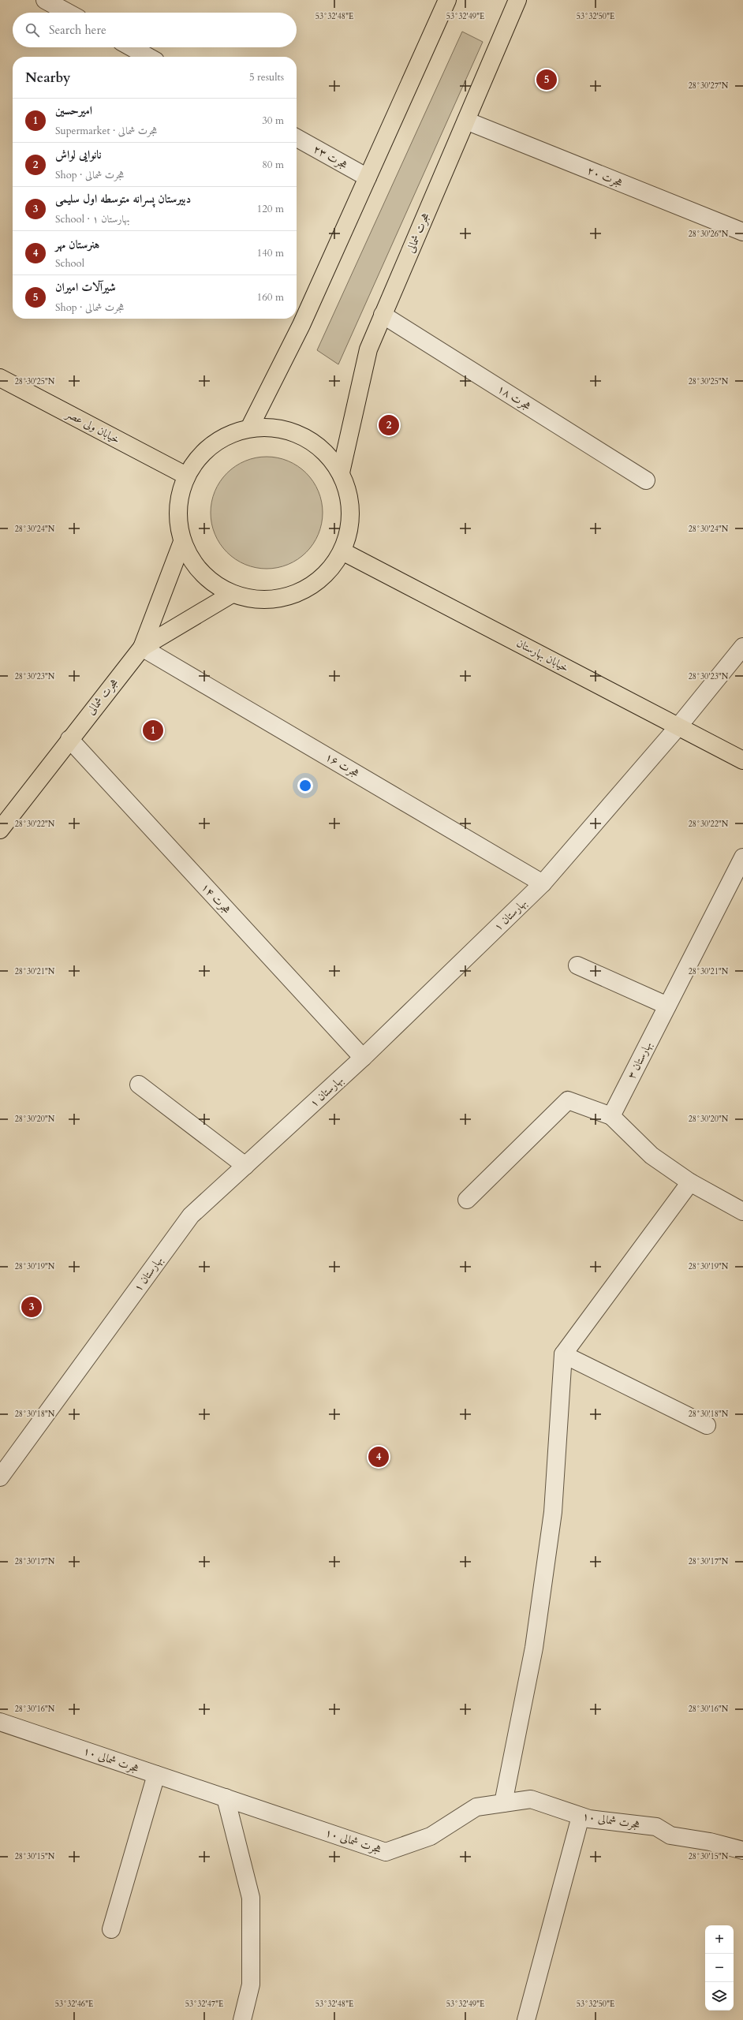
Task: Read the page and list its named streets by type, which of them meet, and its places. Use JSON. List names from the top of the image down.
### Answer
{
  "streets": {
    "main road": ["هجرت شمالی", "خیابان ولی عصر", "خیابان بهارستان"],
    "street": [
      "هجرت ۲۳",
      "هجرت ۲۰",
      "هجرت ۱۸",
      "هجرت ۱۶",
      "هجرت ۱۴",
      "بهارستان ۱",
      "بهارستان ۳",
      "هجرت شمالی ۱۰"
    ]
  },
  "crossings": [
    ["هجرت ۲۰", "هجرت شمالی"],
    ["هجرت شمالی", "هجرت ۱۸"],
    ["هجرت شمالی", "هجرت ۱۶"],
    ["هجرت شمالی", "هجرت ۱۴"],
    ["خیابان بهارستان", "بهارستان ۱"],
    ["هجرت ۱۶", "بهارستان ۱"],
    ["هجرت ۱۴", "بهارستان ۱"]
  ],
  "page": {
    "search": "Search here",
    "heading": ["Nearby", "5 results"],
    "pins": [
      "5",
      "2",
      "1",
      "3",
      "4"
    ],
    "list": [
      {
        "mark": "1",
        "name": "امیرحسین",
        "note": "Supermarket · هجرت شمالی",
        "value": "30 m"
      },
      {
        "mark": "2",
        "name": "نانوایی لواش",
        "note": "Shop · هجرت شمالی",
        "value": "80 m"
      },
      {
        "mark": "3",
        "name": "دبیرستان پسرانه متوسطه اول سلیمی",
        "note": "School · بهارستان ۱",
        "value": "120 m"
      },
      {
        "mark": "4",
        "name": "هنرستان مهر",
        "note": "School",
        "value": "140 m"
      },
      {
        "mark": "5",
        "name": "شیرآلات امیران",
        "note": "Shop · هجرت شمالی",
        "value": "160 m"
      }
    ],
    "map_buttons": ["+", "−"]
  },
  "coordinates": [
    "53°32'48\"E",
    "53°32'49\"E",
    "53°32'50\"E",
    "28°30'27\"N",
    "28°30'26\"N",
    "28°30'25\"N",
    "28°30'24\"N",
    "28°30'23\"N",
    "28°30'22\"N",
    "28°30'21\"N",
    "28°30'20\"N",
    "28°30'19\"N",
    "28°30'18\"N",
    "28°30'17\"N",
    "28°30'16\"N",
    "28°30'15\"N",
    "53°32'46\"E",
    "53°32'47\"E"
  ]
}
